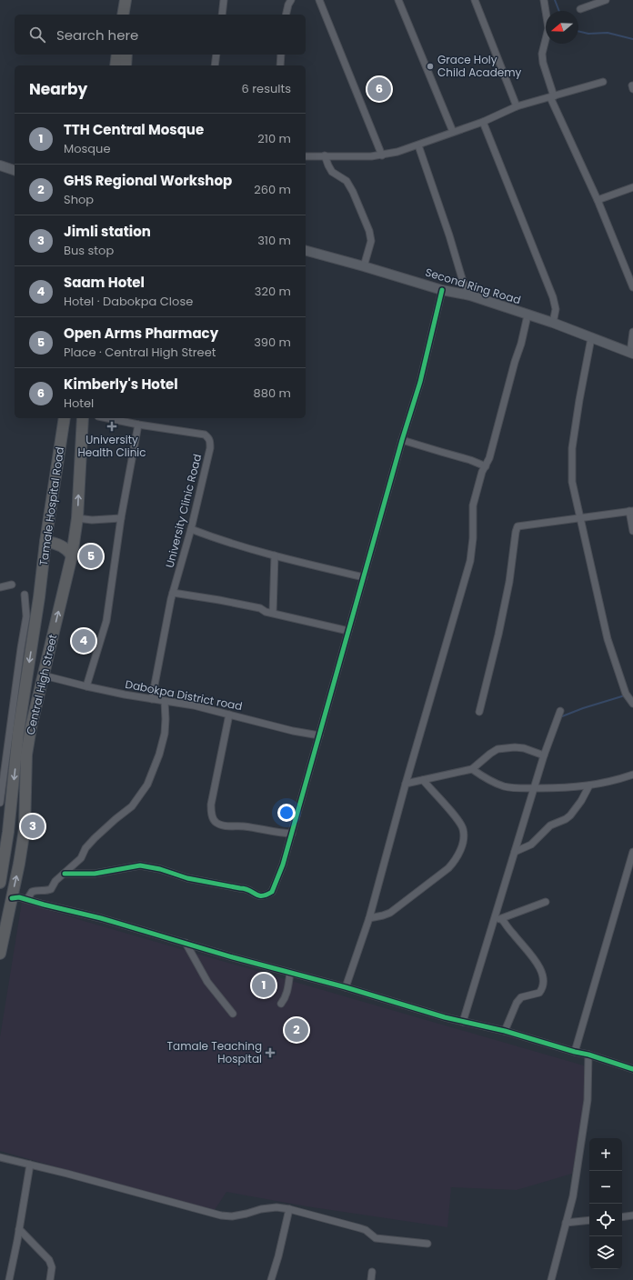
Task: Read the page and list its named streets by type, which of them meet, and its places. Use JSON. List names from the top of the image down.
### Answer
{
  "streets": {
    "highway": ["Tamale Hospital Road", "Central High Street"],
    "main road": ["Second Ring Road"],
    "street": ["University Clinic Road", "Dabokpa District road"]
  },
  "crossings": [
    ["Tamale Hospital Road", "Central High Street"],
    ["University Clinic Road", "Dabokpa District road"],
    ["Central High Street", "Dabokpa District road"]
  ],
  "places": {
    "other": ["Grace Holy Child Academy"],
    "health": ["University Health Clinic", "Tamale Teaching Hospital"]
  },
  "north": "left",
  "page": {
    "search": "Search here",
    "heading": ["Nearby", "6 results"],
    "pins": [
      "6",
      "5",
      "4",
      "3",
      "1",
      "2"
    ],
    "list": [
      {
        "mark": "1",
        "name": "TTH Central Mosque",
        "note": "Mosque",
        "value": "210 m"
      },
      {
        "mark": "2",
        "name": "GHS Regional Workshop",
        "note": "Shop",
        "value": "260 m"
      },
      {
        "mark": "3",
        "name": "Jimli station",
        "note": "Bus stop",
        "value": "310 m"
      },
      {
        "mark": "4",
        "name": "Saam Hotel",
        "note": "Hotel · Dabokpa Close",
        "value": "320 m"
      },
      {
        "mark": "5",
        "name": "Open Arms Pharmacy",
        "note": "Place · Central High Street",
        "value": "390 m"
      },
      {
        "mark": "6",
        "name": "Kimberly's Hotel",
        "note": "Hotel",
        "value": "880 m"
      }
    ],
    "map_buttons": ["+", "−"]
  }
}
